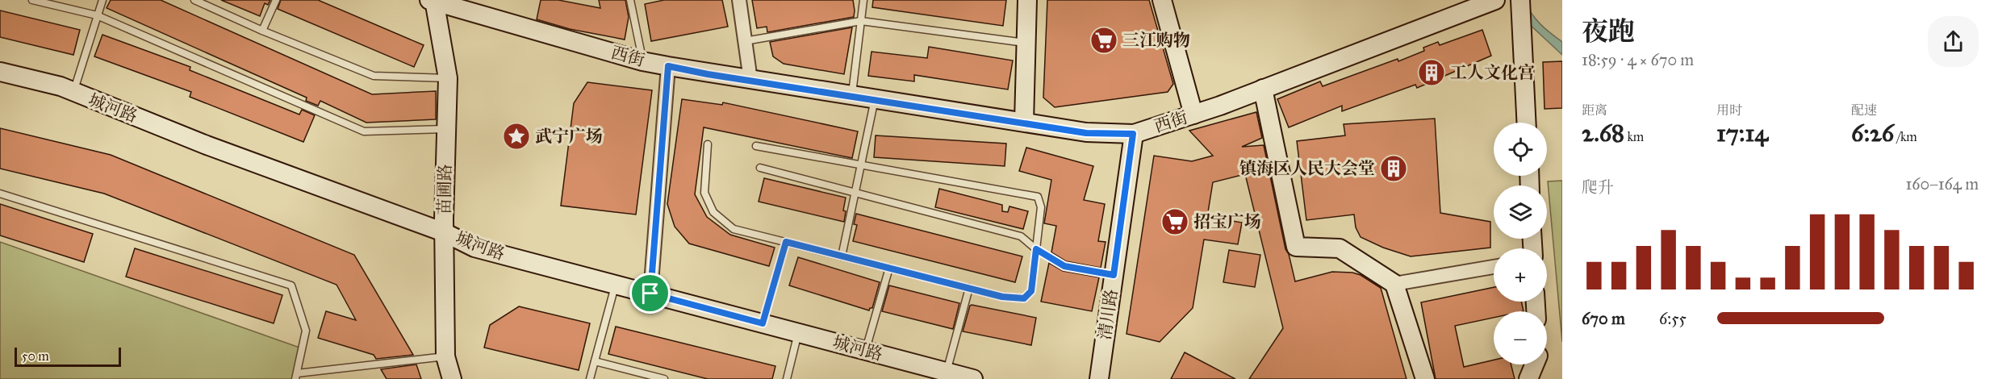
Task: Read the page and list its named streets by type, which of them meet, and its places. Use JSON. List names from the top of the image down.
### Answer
{
  "streets": {
    "street": [
      "西街",
      "城河路",
      "苗圃路",
      "清川路"
    ]
  },
  "crossings": [
    ["西街", "苗圃路"],
    ["西街", "清川路"],
    ["城河路", "苗圃路"]
  ],
  "places": {
    "supermarket": ["三江购物", "招宝广场"],
    "building": ["工人文化宫", "镇海区人民大会堂"],
    "place": ["武宁广场"]
  },
  "scale_bar": "50 m",
  "page": {
    "heading": ["夜跑", "18:59 · 4 × 670 m"],
    "stats": [
      ["距离", "2.68 km"],
      ["用时", "17:14"],
      ["配速", "6:26 /km"]
    ],
    "map_buttons": ["+", "−"],
    "chart": ["爬升", "160–164 m"],
    "list": [
      {
        "name": "670 m",
        "note": "6:55"
      }
    ],
    "scale": "50 m"
  }
}
